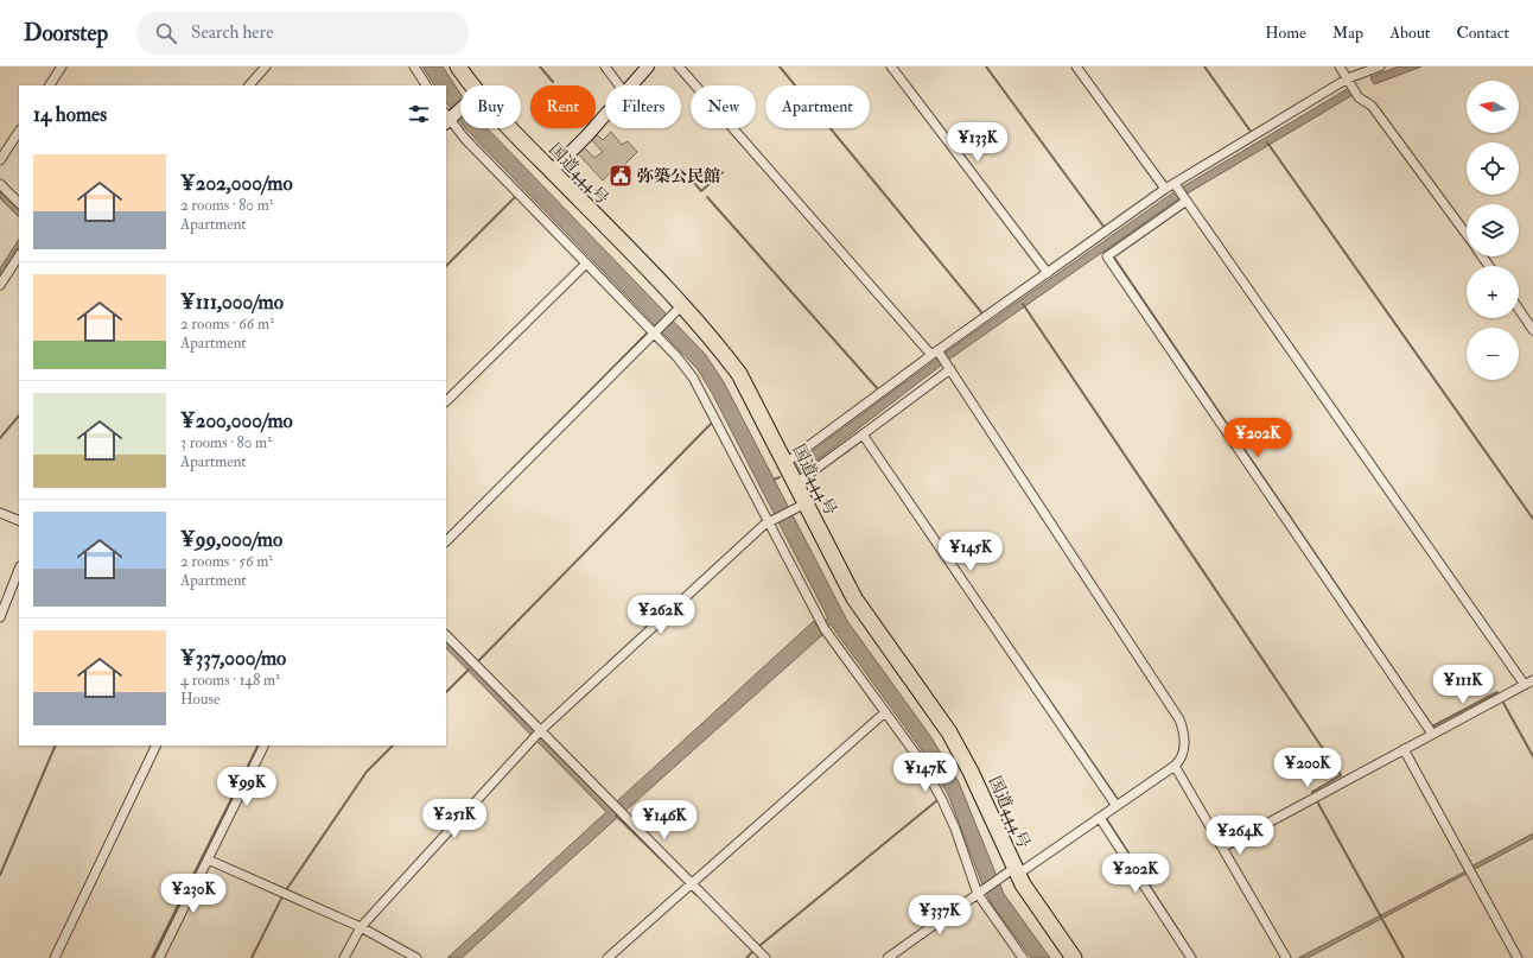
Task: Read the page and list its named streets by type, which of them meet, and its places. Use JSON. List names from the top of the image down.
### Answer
{
  "streets": {
    "highway": ["国道444号"]
  },
  "places": {
    "public building": ["弥築公民館"]
  },
  "north": "left",
  "page": {
    "header": "Doorstep",
    "search": "Search here",
    "nav": [
      "Home",
      "Map",
      "About",
      "Contact"
    ],
    "map_buttons": ["+", "−"],
    "chip": [
      "Buy",
      "Rent",
      "Filters",
      "New",
      "Apartment"
    ],
    "heading": "14 homes",
    "price": [
      "¥133K",
      "¥202K",
      "¥145K",
      "¥262K",
      "¥111K",
      "¥200K",
      "¥147K",
      "¥99K",
      "¥251K",
      "¥146K",
      "¥264K",
      "¥202K",
      "¥230K",
      "¥337K"
    ],
    "list": [
      {
        "name": "¥202,000/mo",
        "note": "2 rooms · 80 m² · Apartment"
      },
      {
        "name": "¥111,000/mo",
        "note": "2 rooms · 66 m² · Apartment"
      },
      {
        "name": "¥200,000/mo",
        "note": "3 rooms · 80 m² · Apartment"
      },
      {
        "name": "¥99,000/mo",
        "note": "2 rooms · 56 m² · Apartment"
      },
      {
        "name": "¥337,000/mo",
        "note": "4 rooms · 148 m² · House"
      }
    ]
  }
}
